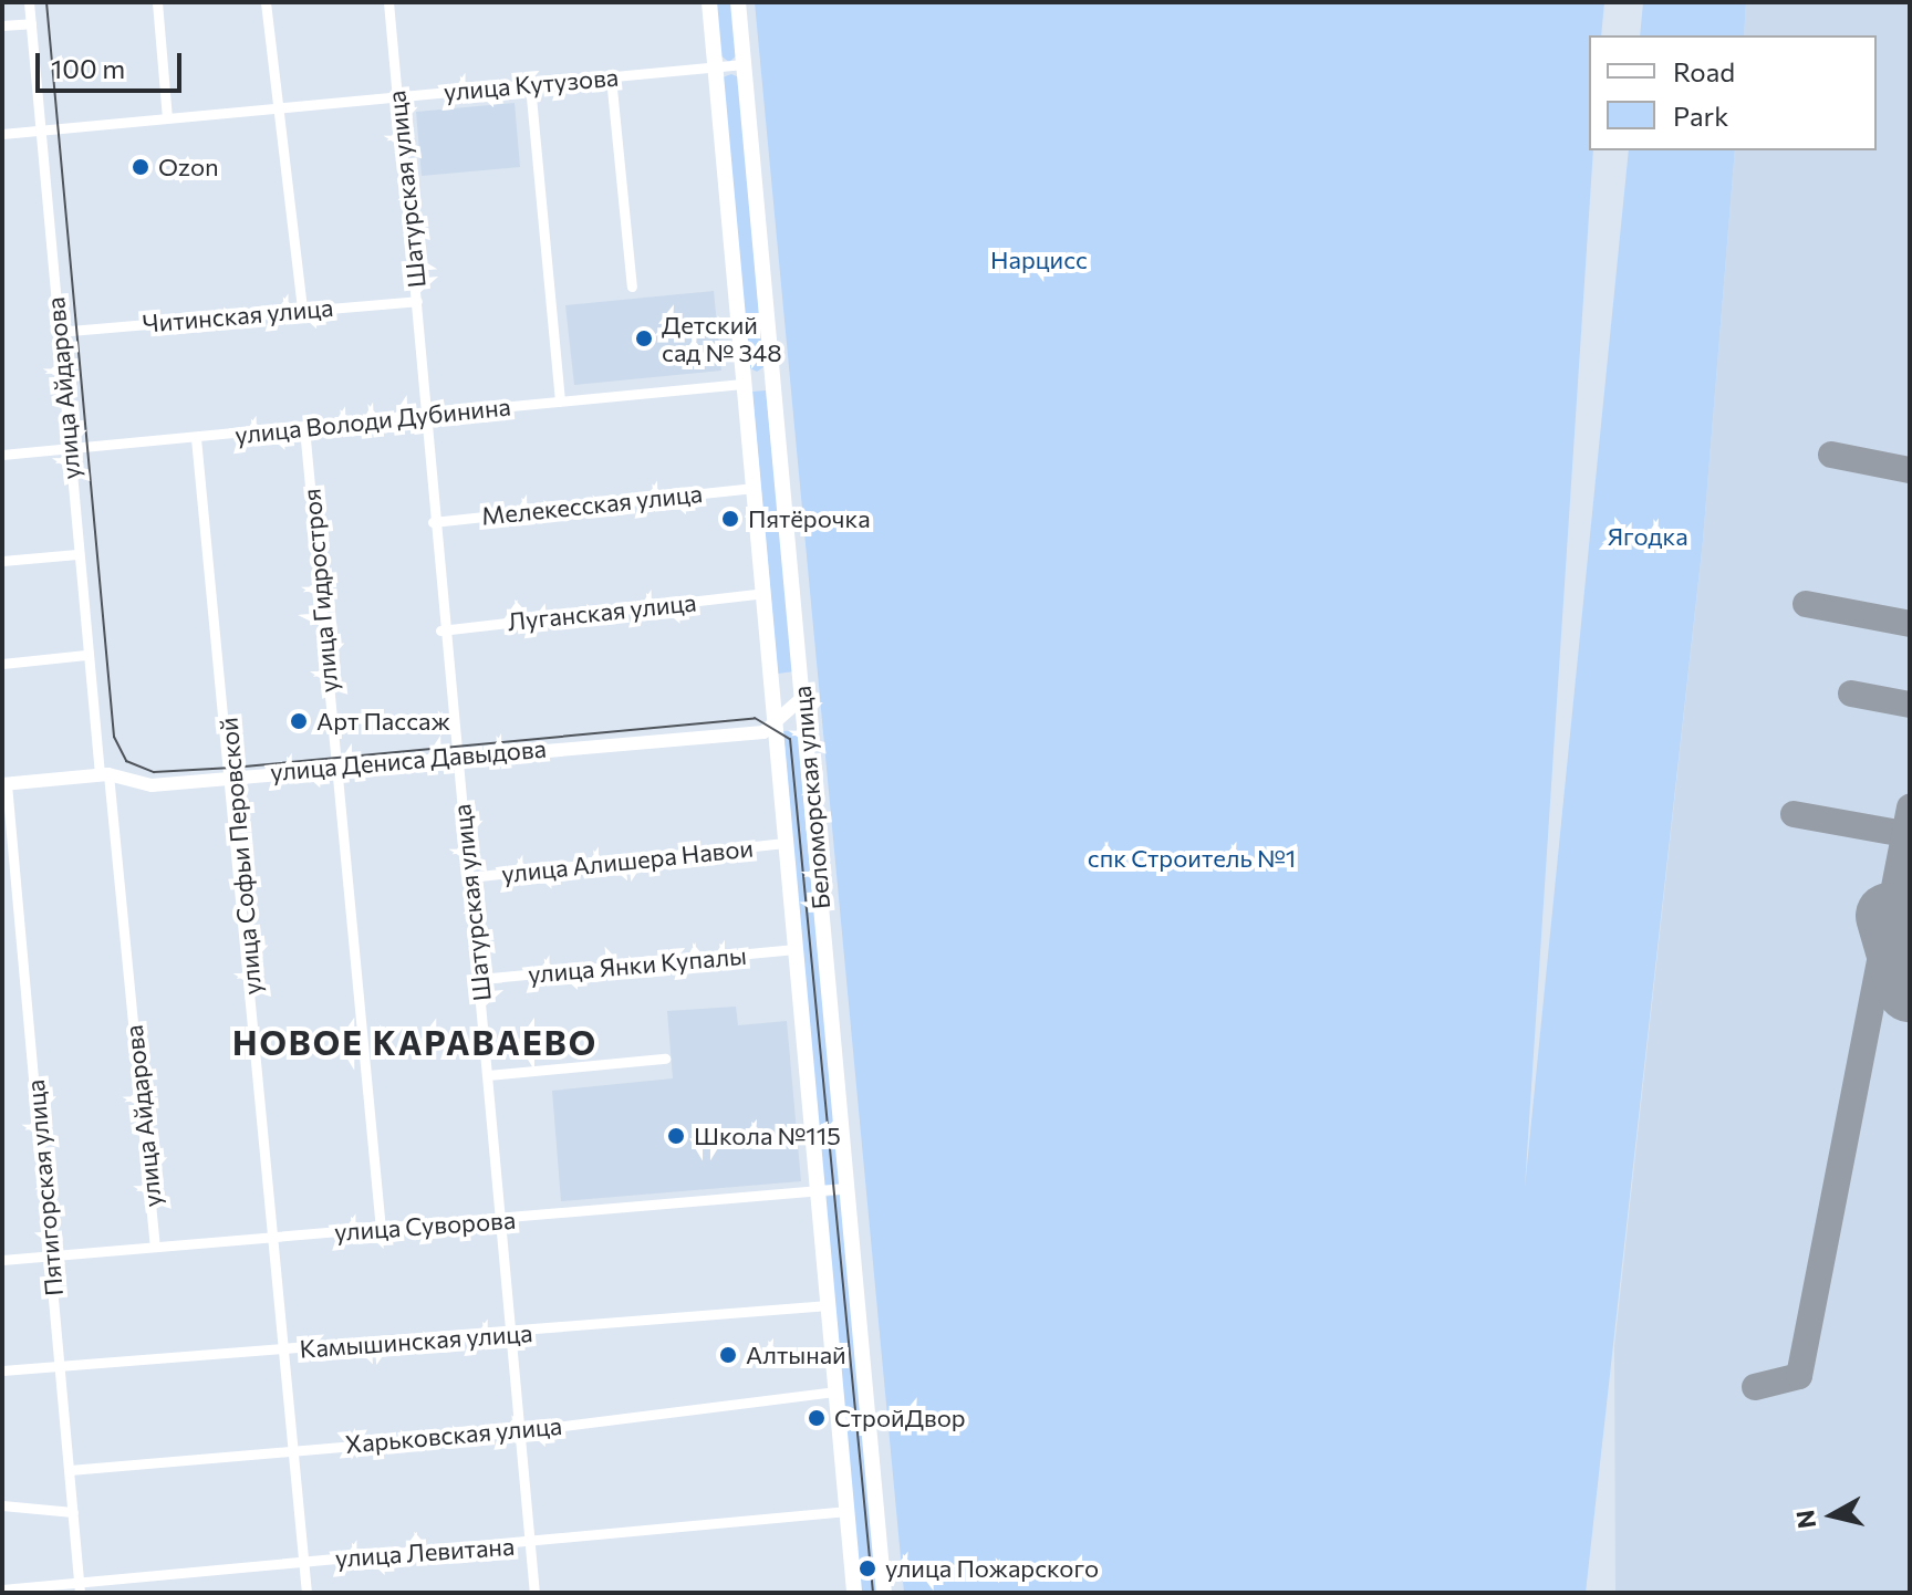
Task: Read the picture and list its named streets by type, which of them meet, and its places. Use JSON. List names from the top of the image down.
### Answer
{
  "streets": {
    "main road": ["Беломорская улица"],
    "street": [
      "улица Кутузова",
      "Шатурская улица",
      "Читинская улица",
      "улица Айдарова",
      "улица Володи Дубинина",
      "Мелекесская улица",
      "улица Гидростроя",
      "Луганская улица",
      "улица Дениса Давыдова",
      "улица Софьи Перовской",
      "улица Алишера Навои",
      "улица Янки Купалы",
      "Пятигорская улица",
      "улица Суворова",
      "Камышинская улица",
      "Харьковская улица",
      "улица Левитана"
    ]
  },
  "crossings": [
    ["улица Кутузова", "Шатурская улица"],
    ["улица Кутузова", "улица Айдарова"],
    ["улица Кутузова", "Беломорская улица"],
    ["Шатурская улица", "Читинская улица"],
    ["Шатурская улица", "улица Володи Дубинина"],
    ["Шатурская улица", "Мелекесская улица"],
    ["Шатурская улица", "Луганская улица"],
    ["Шатурская улица", "улица Дениса Давыдова"],
    ["Шатурская улица", "улица Алишера Навои"],
    ["Шатурская улица", "улица Янки Купалы"],
    ["Шатурская улица", "улица Суворова"],
    ["Шатурская улица", "Камышинская улица"],
    ["Шатурская улица", "Харьковская улица"],
    ["Шатурская улица", "улица Левитана"],
    ["Читинская улица", "улица Айдарова"],
    ["улица Айдарова", "улица Володи Дубинина"],
    ["улица Айдарова", "улица Дениса Давыдова"],
    ["улица Айдарова", "улица Суворова"],
    ["улица Володи Дубинина", "улица Гидростроя"],
    ["улица Володи Дубинина", "Беломорская улица"],
    ["улица Володи Дубинина", "улица Софьи Перовской"],
    ["Мелекесская улица", "Беломорская улица"],
    ["улица Гидростроя", "улица Дениса Давыдова"],
    ["улица Гидростроя", "улица Суворова"],
    ["Луганская улица", "Беломорская улица"],
    ["улица Дениса Давыдова", "Беломорская улица"],
    ["улица Дениса Давыдова", "улица Софьи Перовской"],
    ["улица Дениса Давыдова", "Пятигорская улица"],
    ["Беломорская улица", "улица Алишера Навои"],
    ["Беломорская улица", "улица Янки Купалы"],
    ["Беломорская улица", "улица Суворова"],
    ["Беломорская улица", "Камышинская улица"],
    ["Беломорская улица", "Харьковская улица"],
    ["Беломорская улица", "улица Левитана"],
    ["улица Софьи Перовской", "улица Суворова"],
    ["улица Софьи Перовской", "Камышинская улица"],
    ["улица Софьи Перовской", "Харьковская улица"],
    ["улица Софьи Перовской", "улица Левитана"],
    ["Пятигорская улица", "улица Суворова"],
    ["Пятигорская улица", "Камышинская улица"],
    ["Пятигорская улица", "Харьковская улица"],
    ["Пятигорская улица", "улица Левитана"]
  ],
  "districts": ["НОВОЕ КАРАВАЕВО"],
  "parks": ["Нарцисс", "Ягодка", "спк Строитель №1"],
  "places": [
    "Ozon",
    "Детский сад № 348",
    "Пятёрочка",
    "Арт Пассаж",
    "Школа №115",
    "Алтынай",
    "СтройДвор",
    "улица Пожарского"
  ],
  "legend": ["Road", "Park"],
  "scale_bar": "100 m",
  "north": "left"
}
